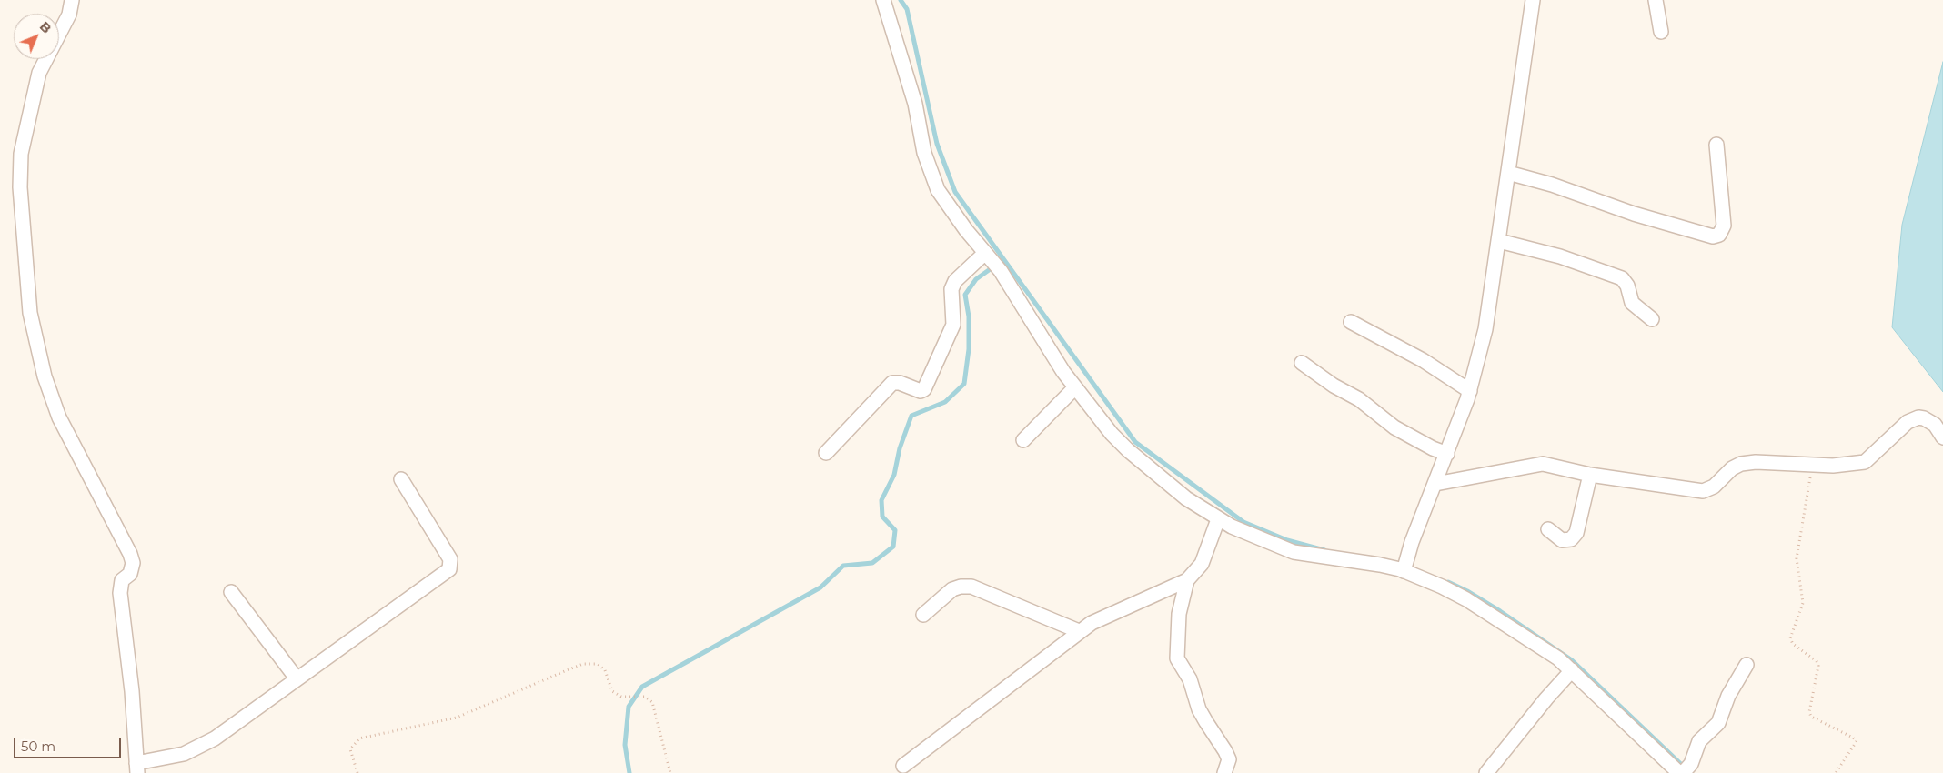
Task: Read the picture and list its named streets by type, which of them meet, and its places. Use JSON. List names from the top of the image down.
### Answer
{
  "scale_bar": "50 m",
  "north": "top right"
}
